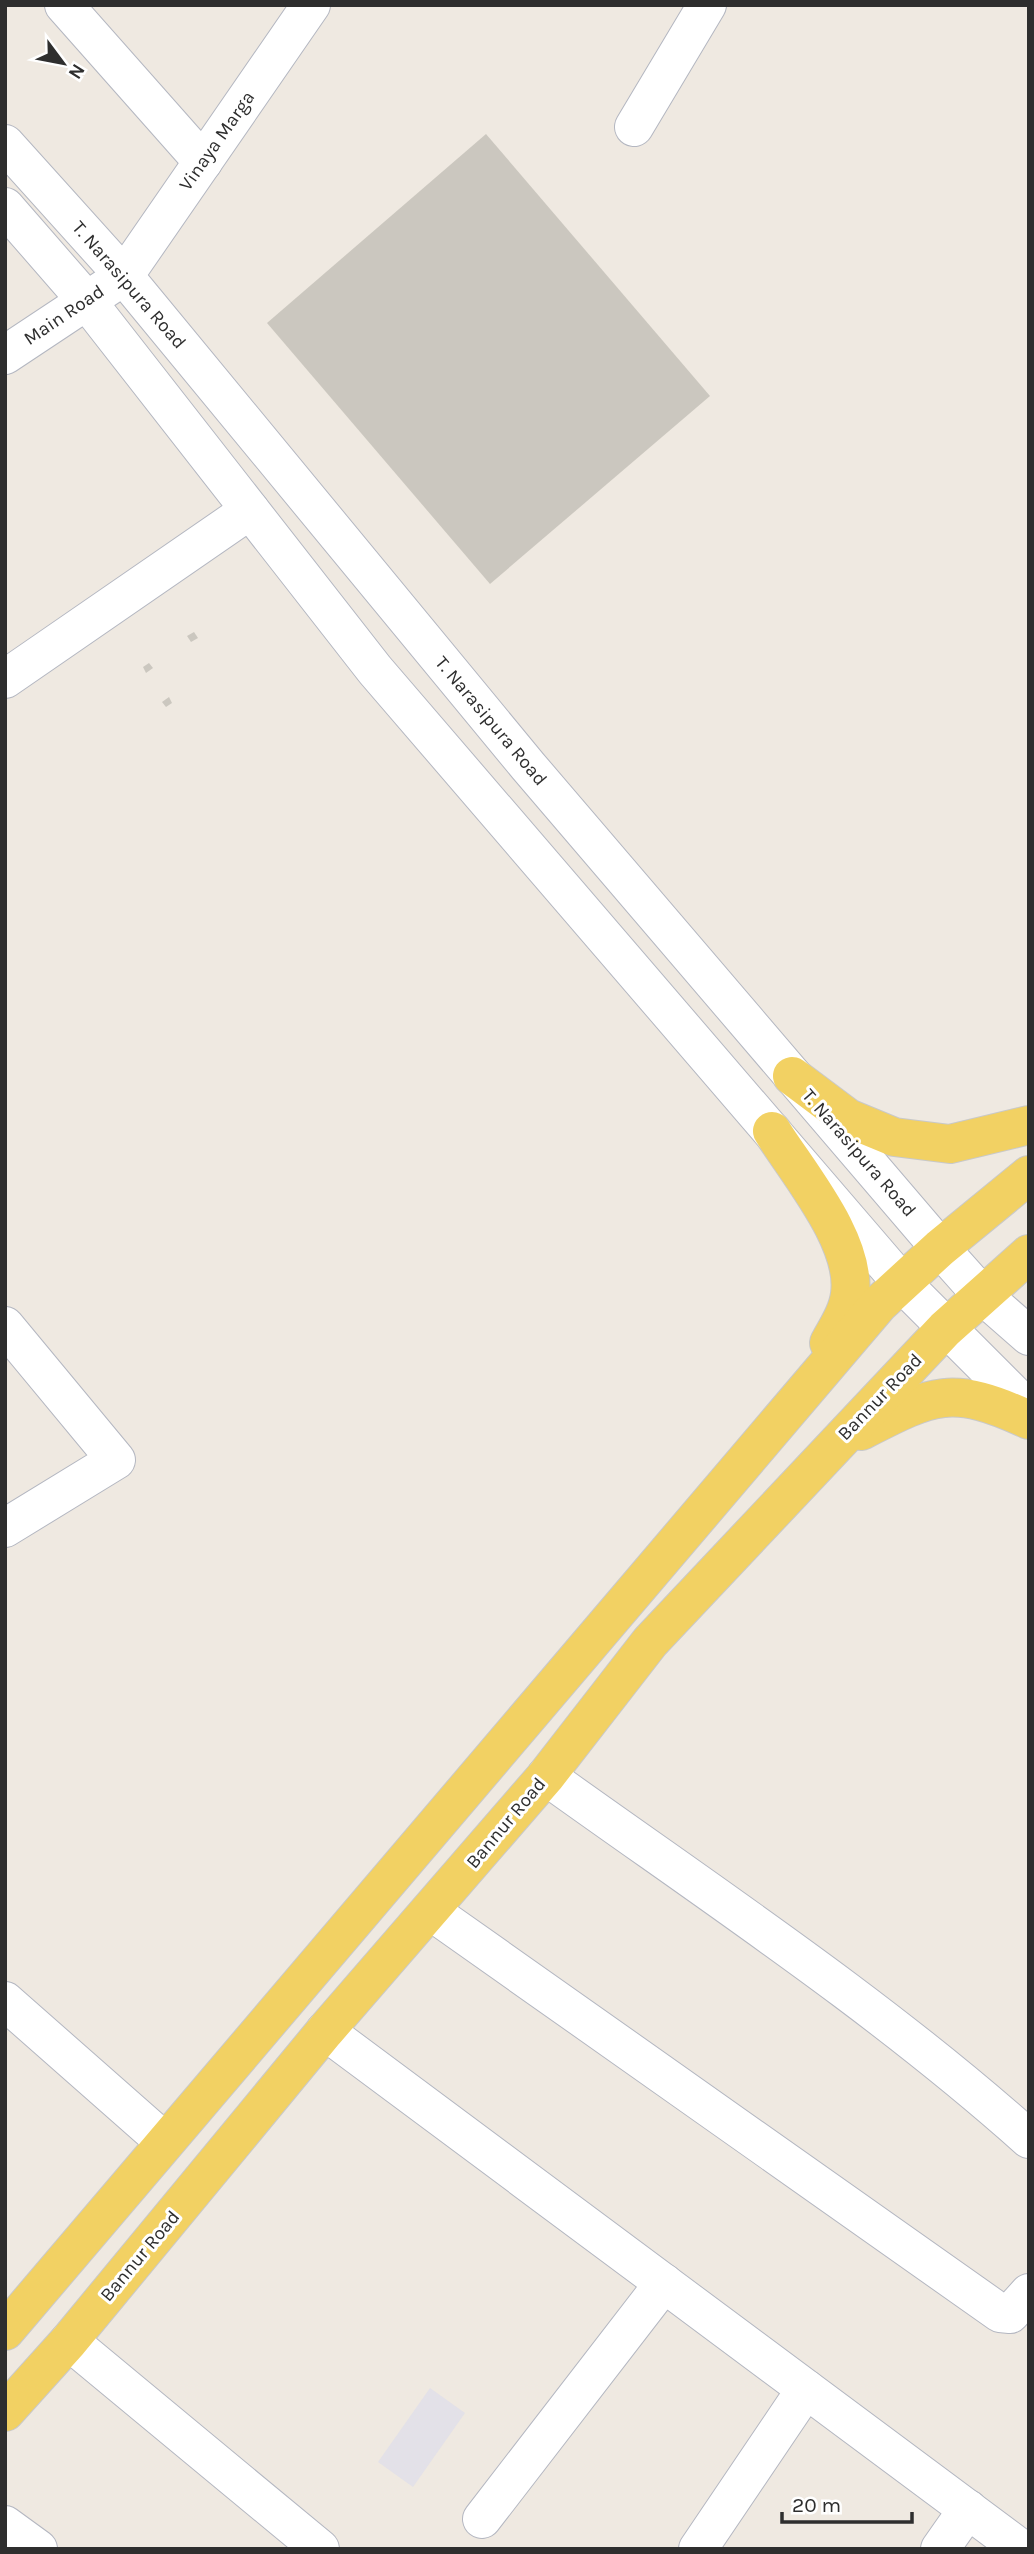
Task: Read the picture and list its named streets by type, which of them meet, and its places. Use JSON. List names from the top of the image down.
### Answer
{
  "streets": {
    "main road": ["Bannur Road"],
    "street": ["Vinaya Marga", "T. Narasipura Road", "Main Road"]
  },
  "crossings": [
    ["Vinaya Marga", "T. Narasipura Road"],
    ["Vinaya Marga", "Main Road"],
    ["T. Narasipura Road", "Main Road"],
    ["T. Narasipura Road", "Bannur Road"]
  ],
  "scale_bar": "20 m",
  "north": "bottom right"
}
